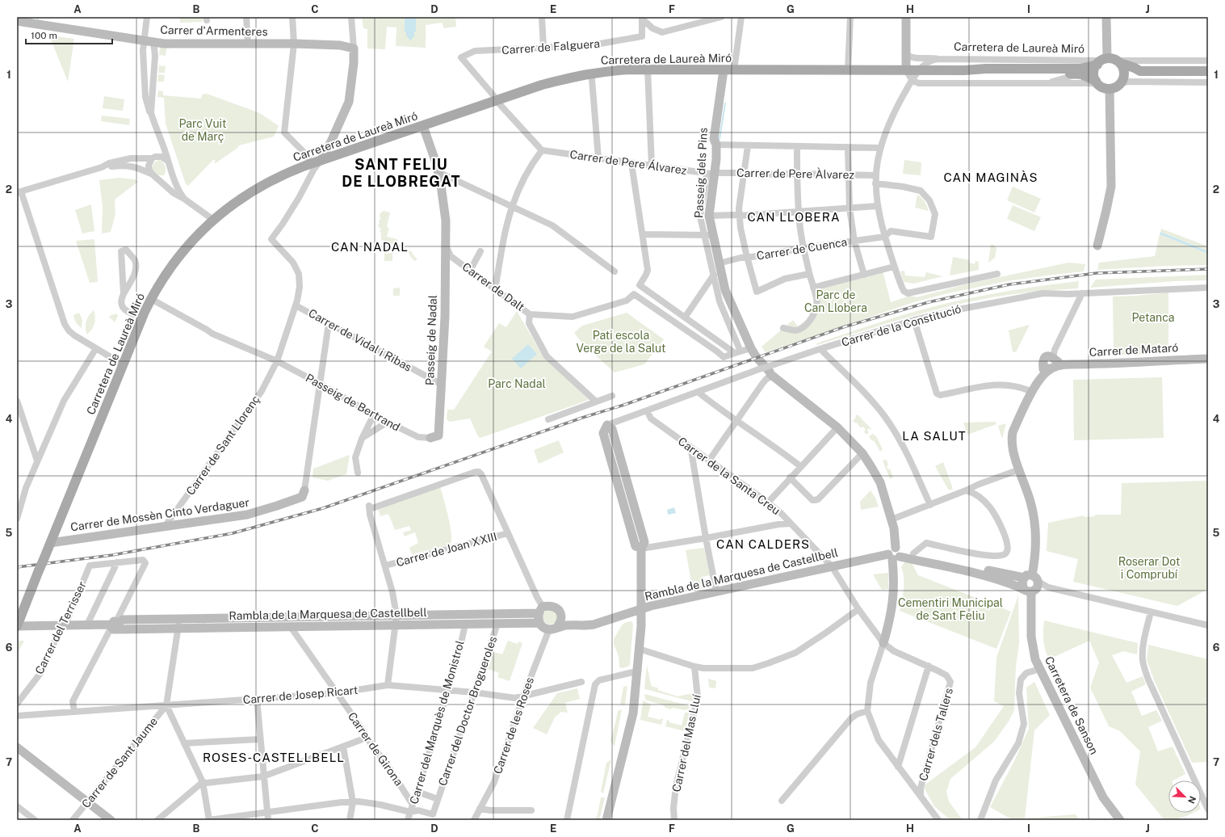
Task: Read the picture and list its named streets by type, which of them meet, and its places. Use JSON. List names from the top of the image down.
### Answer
{
  "streets": {
    "main road": ["Carretera de Laureà Miró"],
    "street": [
      "Carrer d'Armenteres",
      "Carrer de Falguera",
      "Carrer de Pere Álvarez",
      "Passeig dels Pins",
      "Carrer de Pere Àlvarez",
      "Carrer de Cuenca",
      "Carrer de Dalt",
      "Carrer de la Constitució",
      "Carrer de Vidal i Ribas",
      "Passeig de Nadal",
      "Carrer de Mataró",
      "Passeig de Bertrand",
      "Carrer de Sant Llorenç",
      "Carrer de la Santa Creu",
      "Carrer de Mossèn Cinto Verdaguer",
      "Carrer de Joan XXIII",
      "Rambla de la Marquesa de Castellbell",
      "Carrer del Terrisser",
      "Carrer de Josep Ricart",
      "Carretera de Sanson",
      "Carrer del Doctor Brogueroles",
      "Carrer del Marquès de Monistrol",
      "Carrer de les Roses",
      "Carrer dels Tallers",
      "Carrer del Mas Lluí",
      "Carrer de Girona",
      "Carrer de Sant Jaume"
    ]
  },
  "crossings": [
    ["Carrer de Falguera", "Carretera de Laureà Miró"],
    ["Carretera de Laureà Miró", "Passeig dels Pins"],
    ["Carretera de Laureà Miró", "Passeig de Nadal"],
    ["Carretera de Laureà Miró", "Passeig de Bertrand"],
    ["Carretera de Laureà Miró", "Carrer de Sant Llorenç"],
    ["Carretera de Laureà Miró", "Carrer de Mossèn Cinto Verdaguer"],
    ["Carretera de Laureà Miró", "Rambla de la Marquesa de Castellbell"],
    ["Carrer de Pere Álvarez", "Passeig dels Pins"],
    ["Carrer de Pere Álvarez", "Carrer de Pere Àlvarez"],
    ["Passeig dels Pins", "Carrer de Pere Àlvarez"],
    ["Passeig dels Pins", "Carrer de Cuenca"],
    ["Passeig dels Pins", "Carrer de la Santa Creu"],
    ["Passeig dels Pins", "Rambla de la Marquesa de Castellbell"],
    ["Passeig dels Pins", "Carrer dels Tallers"],
    ["Carrer de Dalt", "Passeig de Nadal"],
    ["Carrer de la Constitució", "Carrer de la Santa Creu"],
    ["Carrer de Vidal i Ribas", "Passeig de Nadal"],
    ["Carrer de Vidal i Ribas", "Carrer de Sant Llorenç"],
    ["Passeig de Nadal", "Passeig de Bertrand"],
    ["Carrer de Mataró", "Carretera de Sanson"],
    ["Passeig de Bertrand", "Carrer de Sant Llorenç"],
    ["Carrer de Sant Llorenç", "Carrer de Mossèn Cinto Verdaguer"],
    ["Carrer de la Santa Creu", "Rambla de la Marquesa de Castellbell"],
    ["Carrer de la Santa Creu", "Carrer dels Tallers"],
    ["Rambla de la Marquesa de Castellbell", "Carrer del Terrisser"],
    ["Rambla de la Marquesa de Castellbell", "Carretera de Sanson"],
    ["Rambla de la Marquesa de Castellbell", "Carrer del Doctor Brogueroles"],
    ["Rambla de la Marquesa de Castellbell", "Carrer del Marquès de Monistrol"],
    ["Rambla de la Marquesa de Castellbell", "Carrer de les Roses"],
    ["Rambla de la Marquesa de Castellbell", "Carrer de Girona"],
    ["Carrer de Josep Ricart", "Carrer del Doctor Brogueroles"],
    ["Carrer de Josep Ricart", "Carrer del Marquès de Monistrol"],
    ["Carrer de Josep Ricart", "Carrer de les Roses"],
    ["Carrer de Josep Ricart", "Carrer de Girona"],
    ["Carrer de Josep Ricart", "Carrer de Sant Jaume"],
    ["Carrer del Doctor Brogueroles", "Carrer del Marquès de Monistrol"],
    ["Carrer del Marquès de Monistrol", "Carrer de Girona"]
  ],
  "districts": [
    "SANT FELIU DE LLOBREGAT",
    "CAN MAGINÀS",
    "CAN LLOBERA",
    "CAN NADAL",
    "LA SALUT",
    "CAN CALDERS",
    "ROSES-CASTELLBELL"
  ],
  "parks": [
    "Parc Vuit de Març",
    "Parc de Can Llobera",
    "Petanca",
    "Pati escola Verge de la Salut",
    "Parc Nadal",
    "Roserar Dot i Comprubí",
    "Cementiri Municipal de Sant Feliu"
  ],
  "scale_bar": "100 m",
  "north": "bottom right",
  "grid": {
    "columns": [
      "A",
      "B",
      "C",
      "D",
      "E",
      "F",
      "G",
      "H",
      "I",
      "J"
    ],
    "rows": [
      "1",
      "2",
      "3",
      "4",
      "5",
      "6",
      "7"
    ]
  }
}
